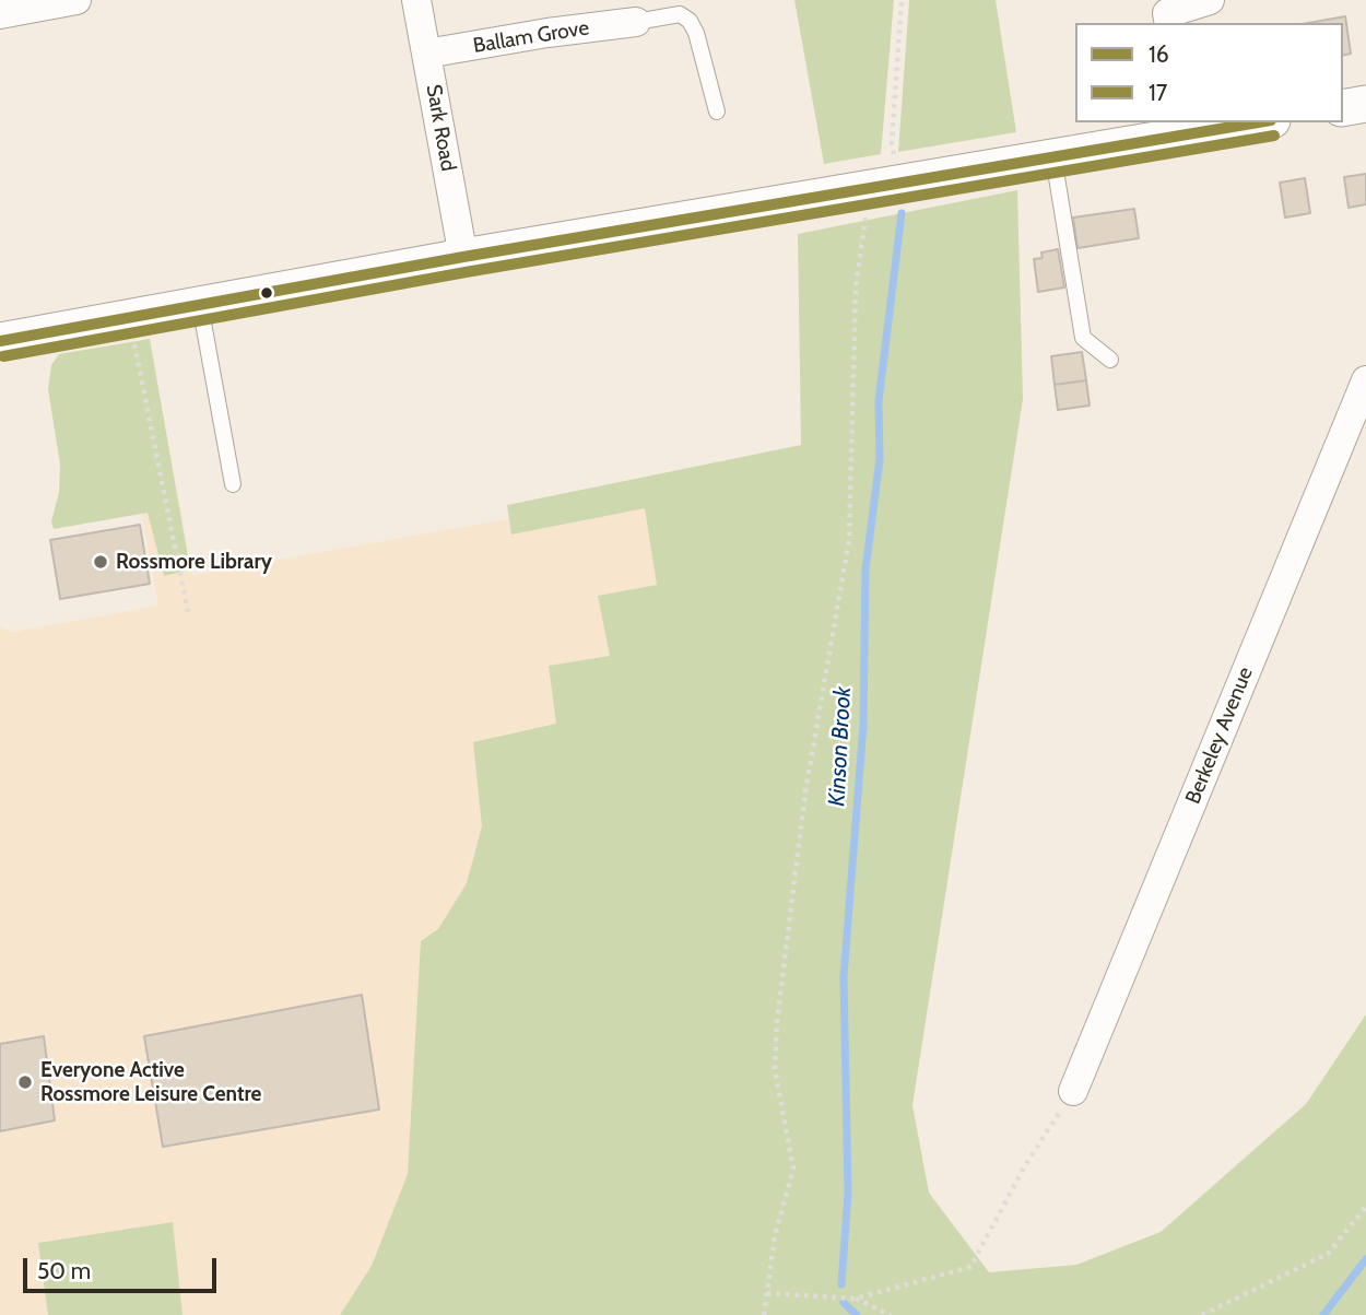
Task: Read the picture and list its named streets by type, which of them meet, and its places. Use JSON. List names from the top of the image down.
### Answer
{
  "streets": {
    "street": ["Ballam Grove", "Sark Road", "Berkeley Avenue"]
  },
  "crossings": [
    ["Ballam Grove", "Sark Road"]
  ],
  "water": ["Kinson Brook"],
  "places": ["Rossmore Library", "Everyone Active Rossmore Leisure Centre"],
  "lines": ["transit line 16", "transit line 17"],
  "legend": ["16", "17"],
  "scale_bar": "50 m"
}
